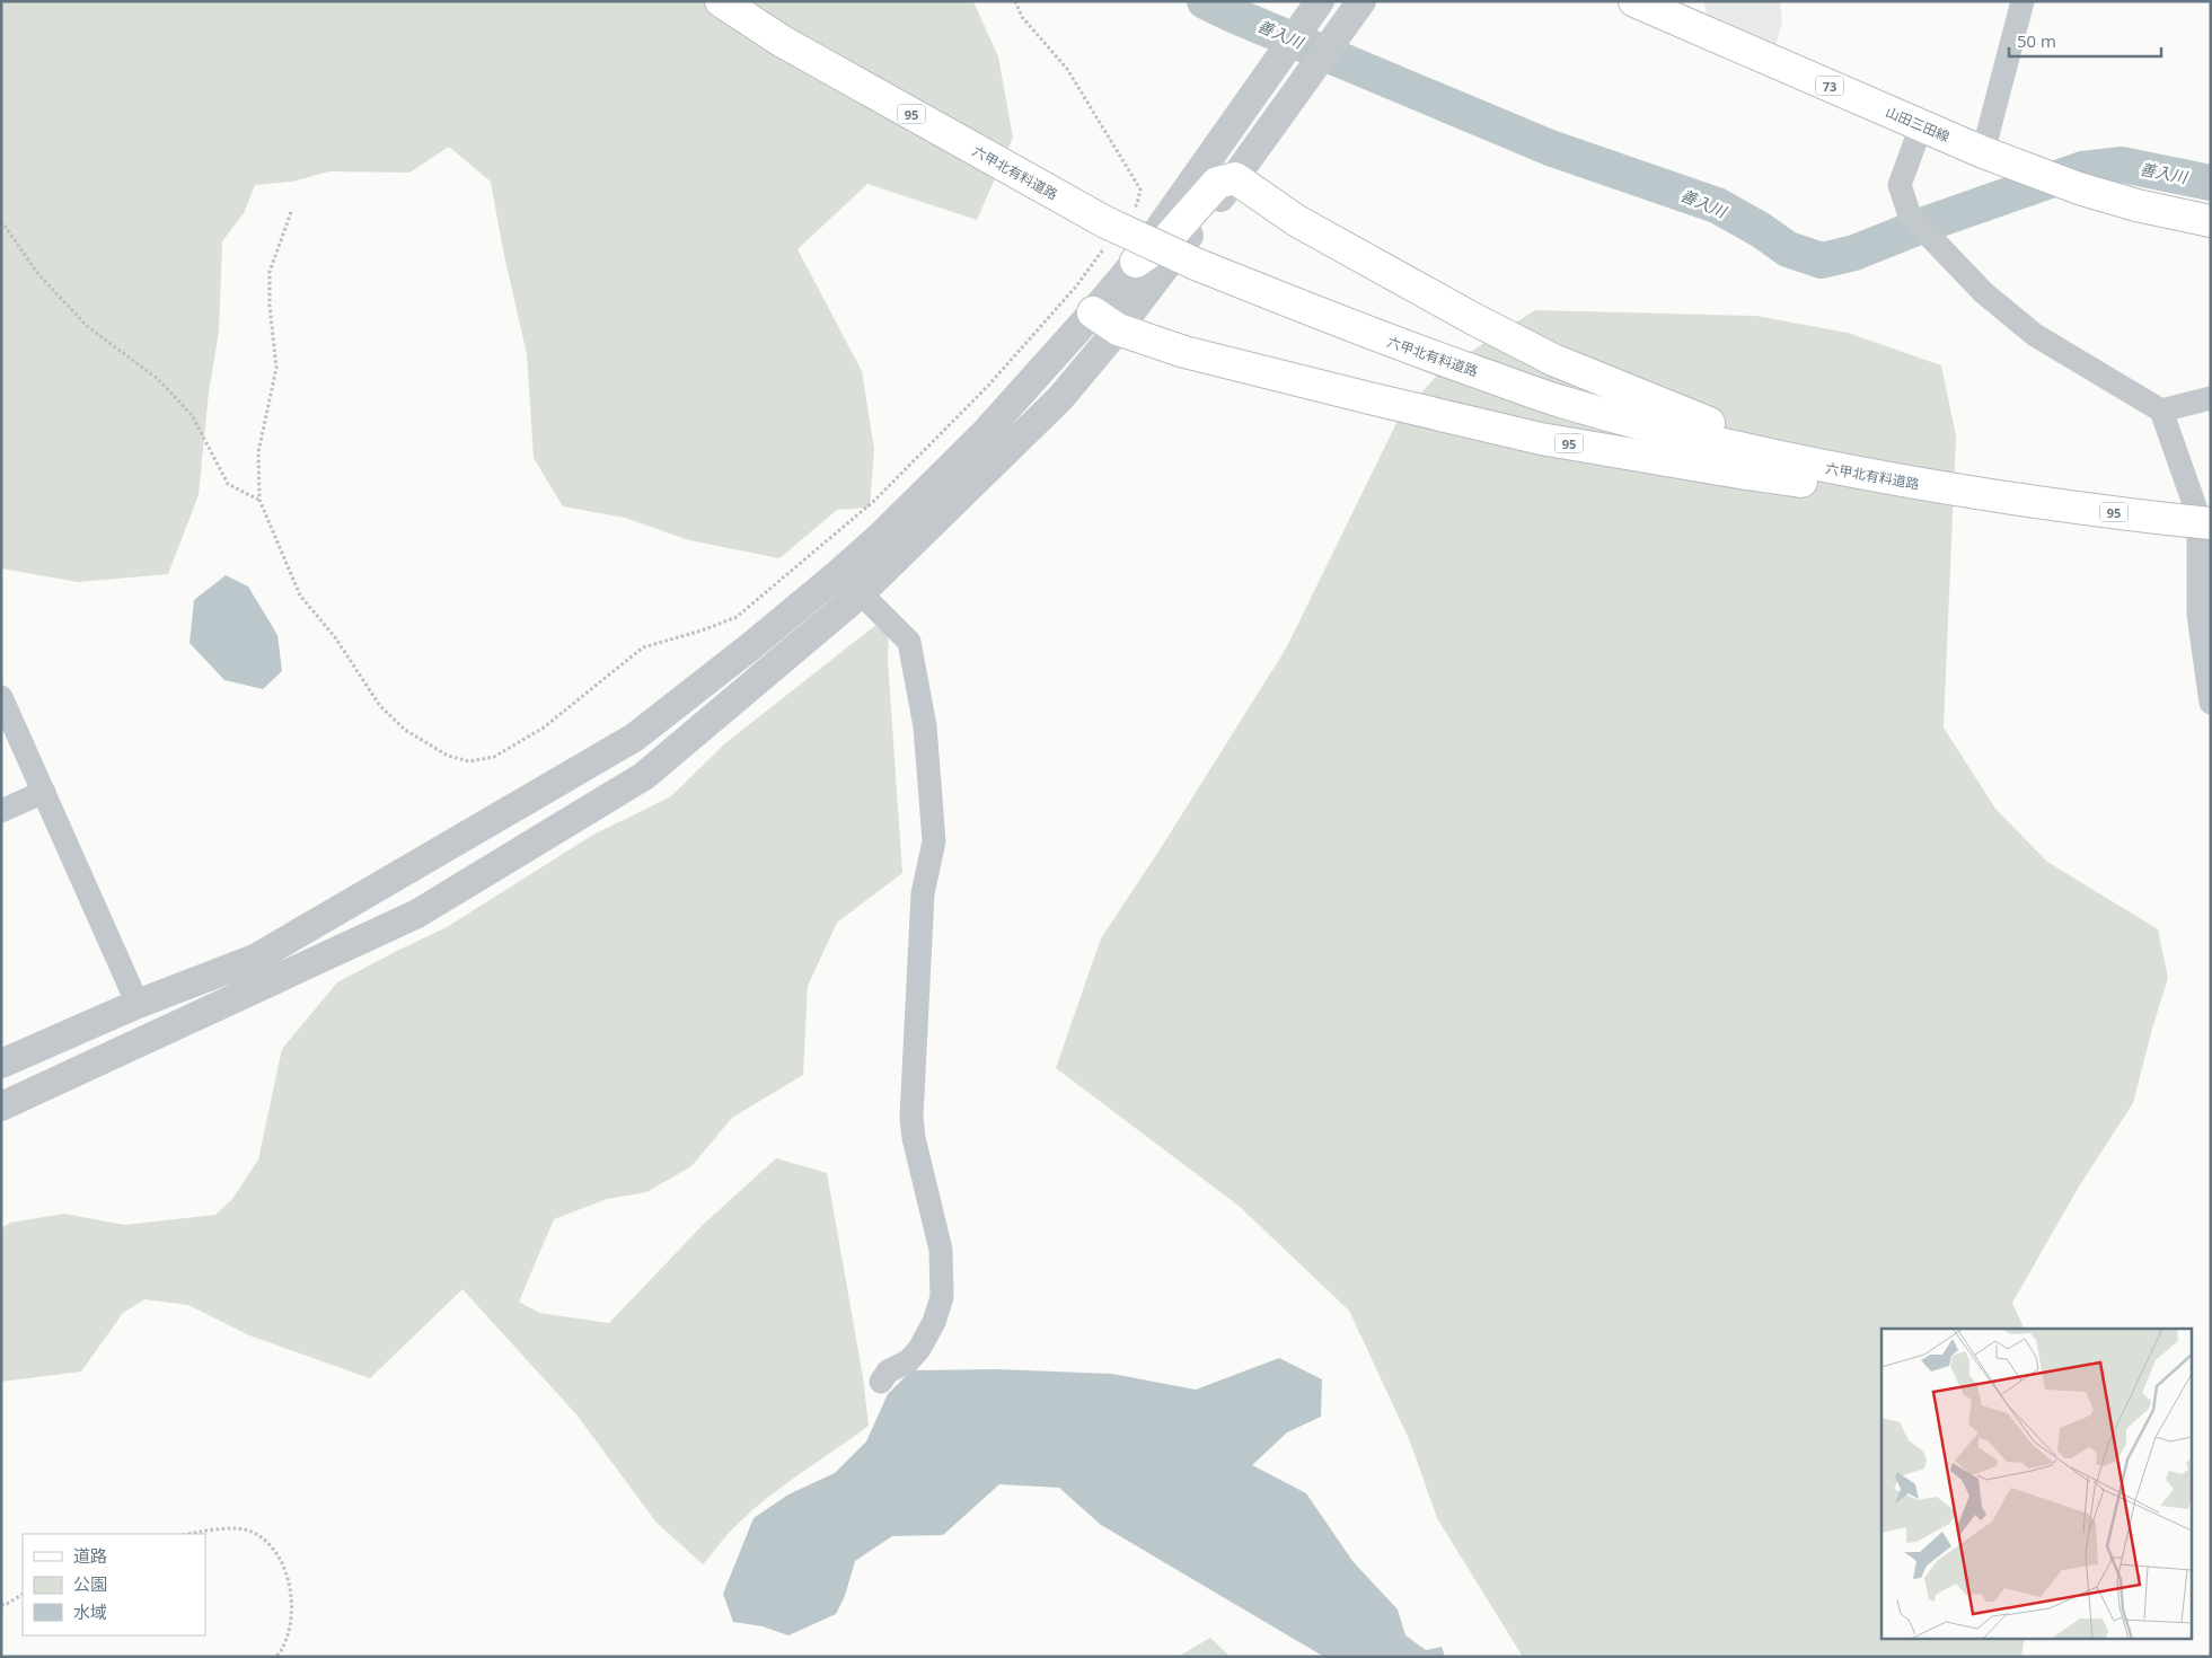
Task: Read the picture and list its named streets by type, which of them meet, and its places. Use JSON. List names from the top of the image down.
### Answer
{
  "streets": {
    "main road": [
      "73",
      "95",
      "山田三田線",
      "六甲北有料道路"
    ]
  },
  "crossings": [
    ["95", "六甲北有料道路"]
  ],
  "water": ["善入川"],
  "legend": ["道路", "公園", "水域"],
  "scale_bar": "50 m"
}
